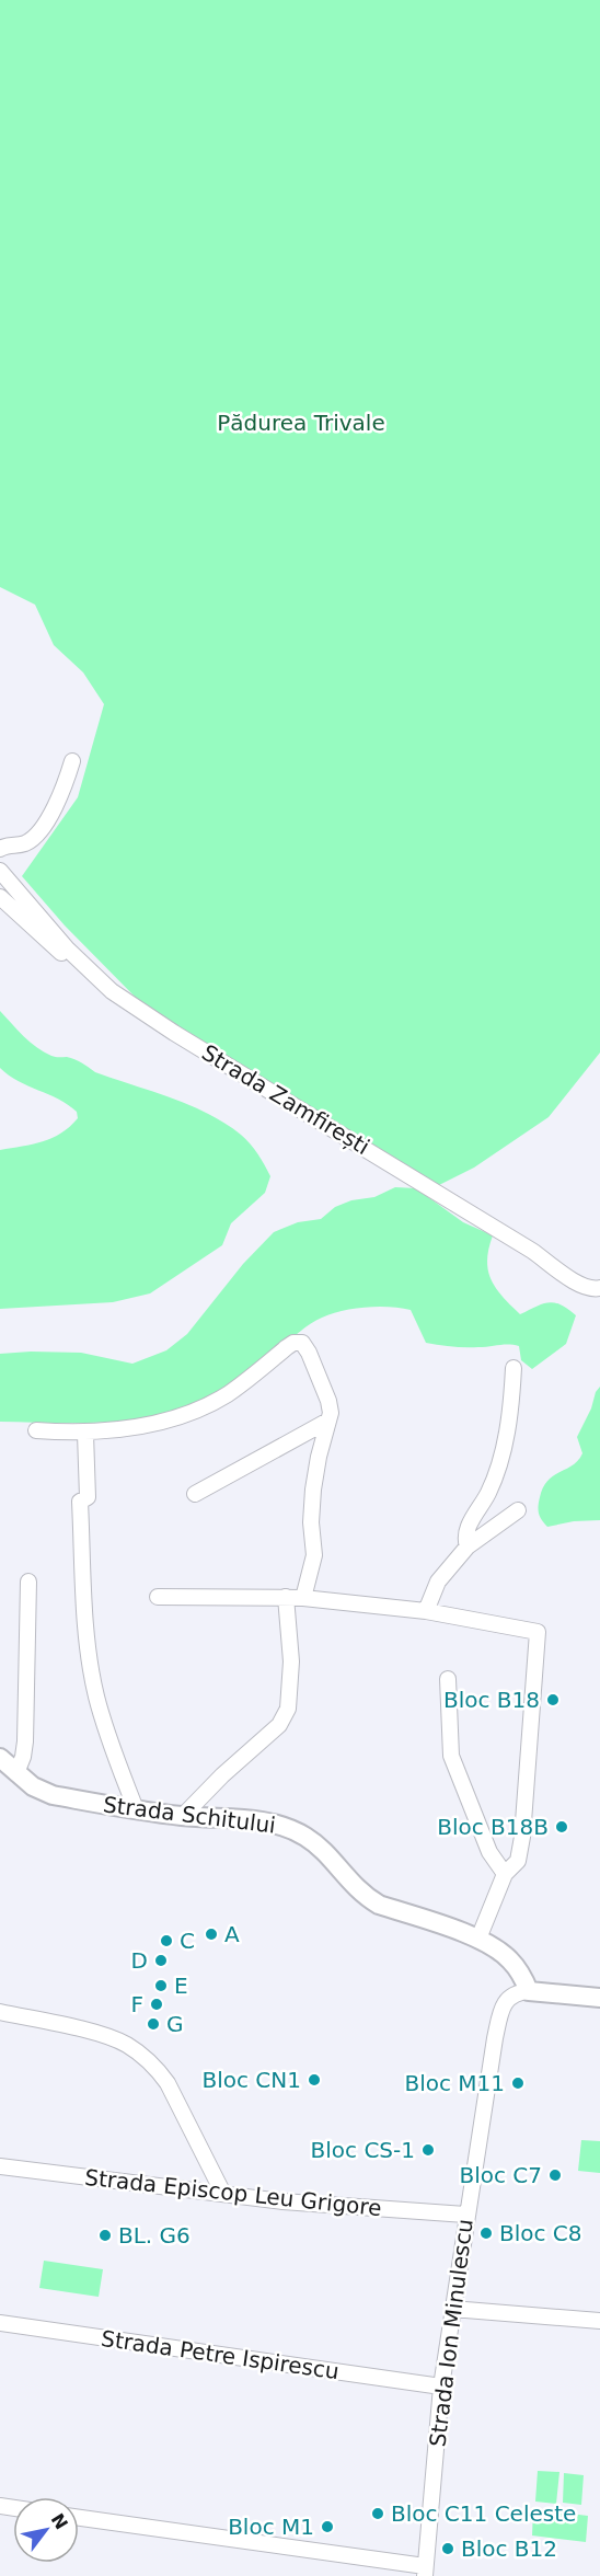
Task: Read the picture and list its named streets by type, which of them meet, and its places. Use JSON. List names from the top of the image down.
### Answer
{
  "streets": {
    "main road": ["Strada Schitului"],
    "street": [
      "Strada Zamfirești",
      "Strada Episcop Leu Grigore",
      "Strada Ion Minulescu",
      "Strada Petre Ispirescu"
    ]
  },
  "crossings": [
    ["Strada Schitului", "Strada Ion Minulescu"],
    ["Strada Episcop Leu Grigore", "Strada Ion Minulescu"],
    ["Strada Ion Minulescu", "Strada Petre Ispirescu"]
  ],
  "parks": ["Pădurea Trivale"],
  "places": [
    "Bloc B18",
    "Bloc B18B",
    "A",
    "C",
    "D",
    "E",
    "F",
    "G",
    "Bloc CN1",
    "Bloc M11",
    "Bloc CS-1",
    "Bloc C7",
    "Bloc C8",
    "BL. G6",
    "Bloc C11 Celeste",
    "Bloc M1",
    "Bloc B12"
  ],
  "north": "top right"
}
